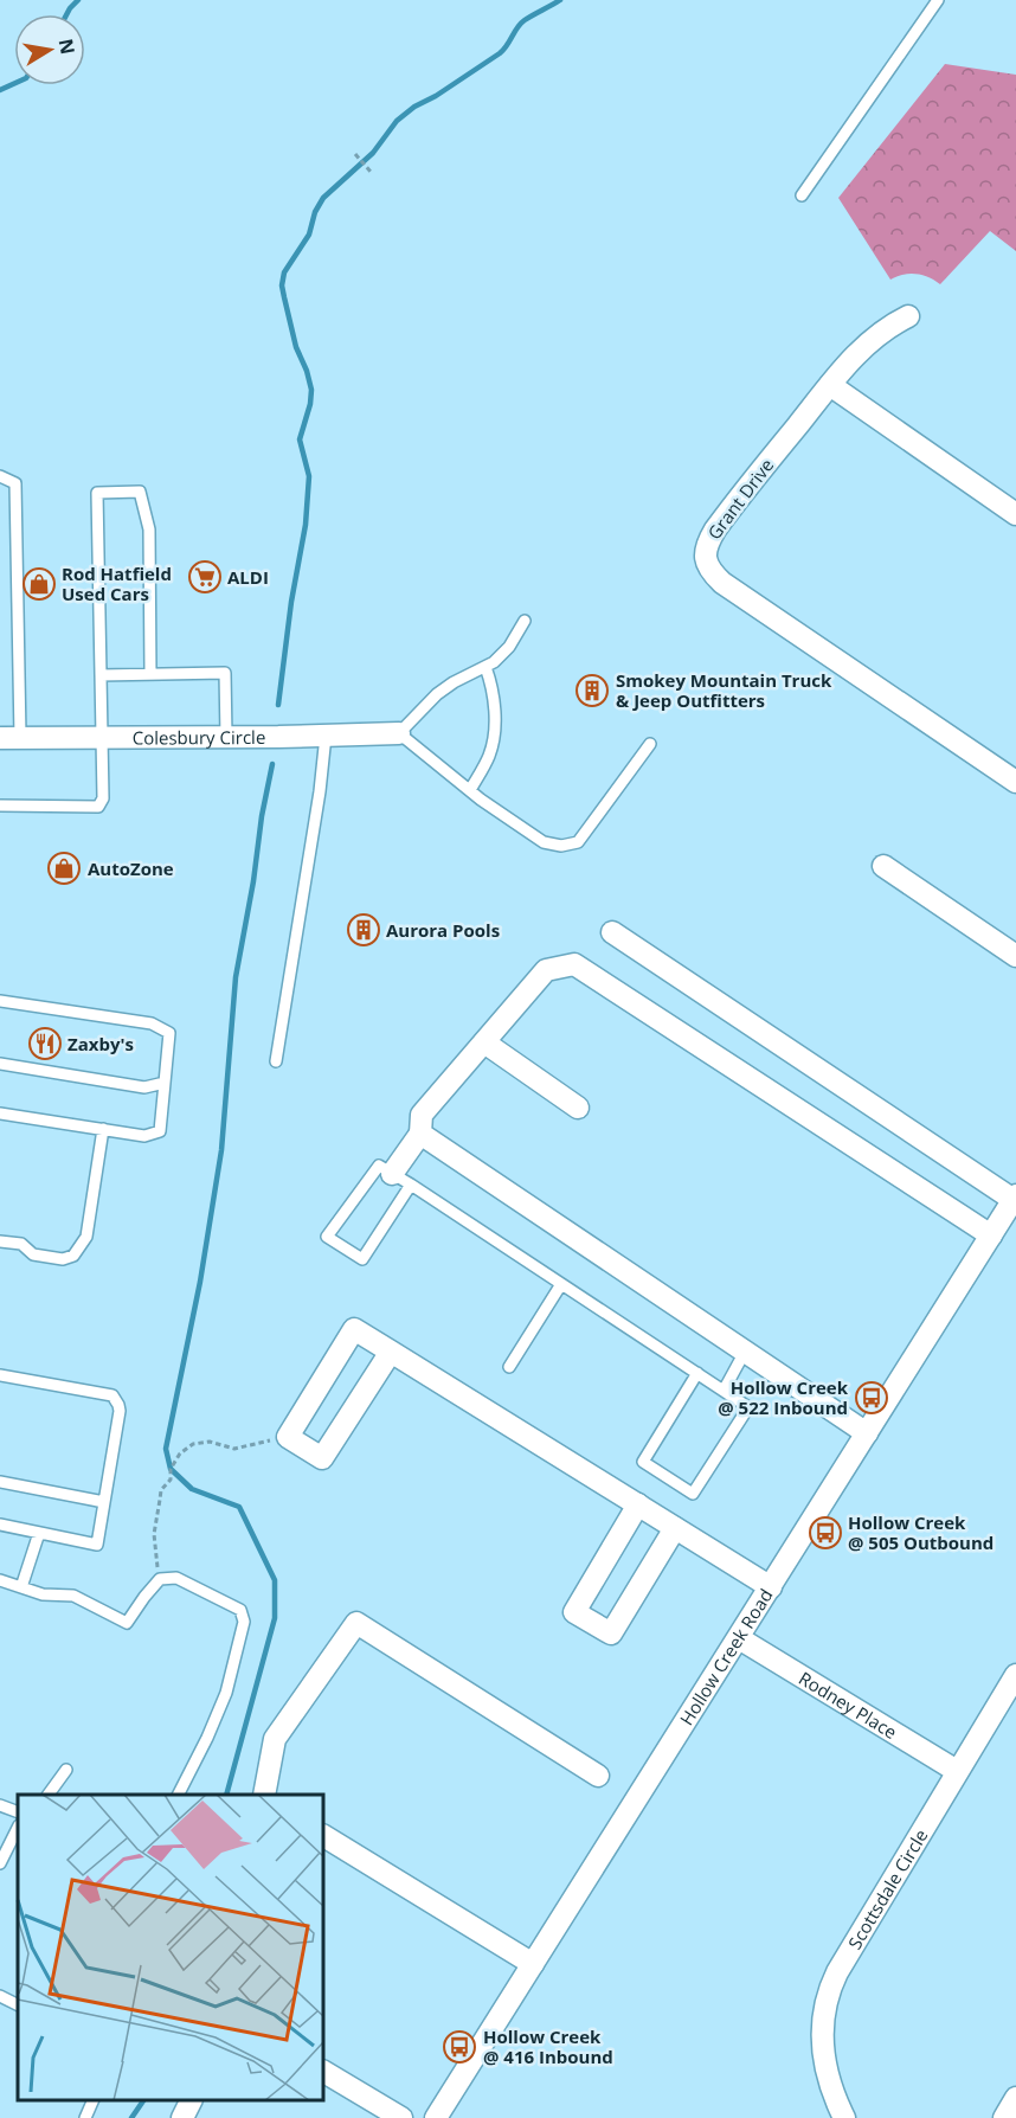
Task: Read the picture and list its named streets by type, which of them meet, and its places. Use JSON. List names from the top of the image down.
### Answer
{
  "streets": {
    "street": [
      "Grant Drive",
      "Colesbury Circle",
      "Hollow Creek Road",
      "Rodney Place",
      "Scottsdale Circle"
    ]
  },
  "crossings": [
    ["Hollow Creek Road", "Rodney Place"],
    ["Rodney Place", "Scottsdale Circle"]
  ],
  "places": {
    "supermarket": ["ALDI"],
    "shop": ["Rod Hatfield Used Cars", "AutoZone"],
    "building": ["Smokey Mountain Truck & Jeep Outfitters", "Aurora Pools"],
    "restaurant": ["Zaxby's"],
    "bus stop": ["Hollow Creek @ 522 Inbound", "Hollow Creek @ 505 Outbound", "Hollow Creek @ 416 Inbound"]
  },
  "north": "right"
}
